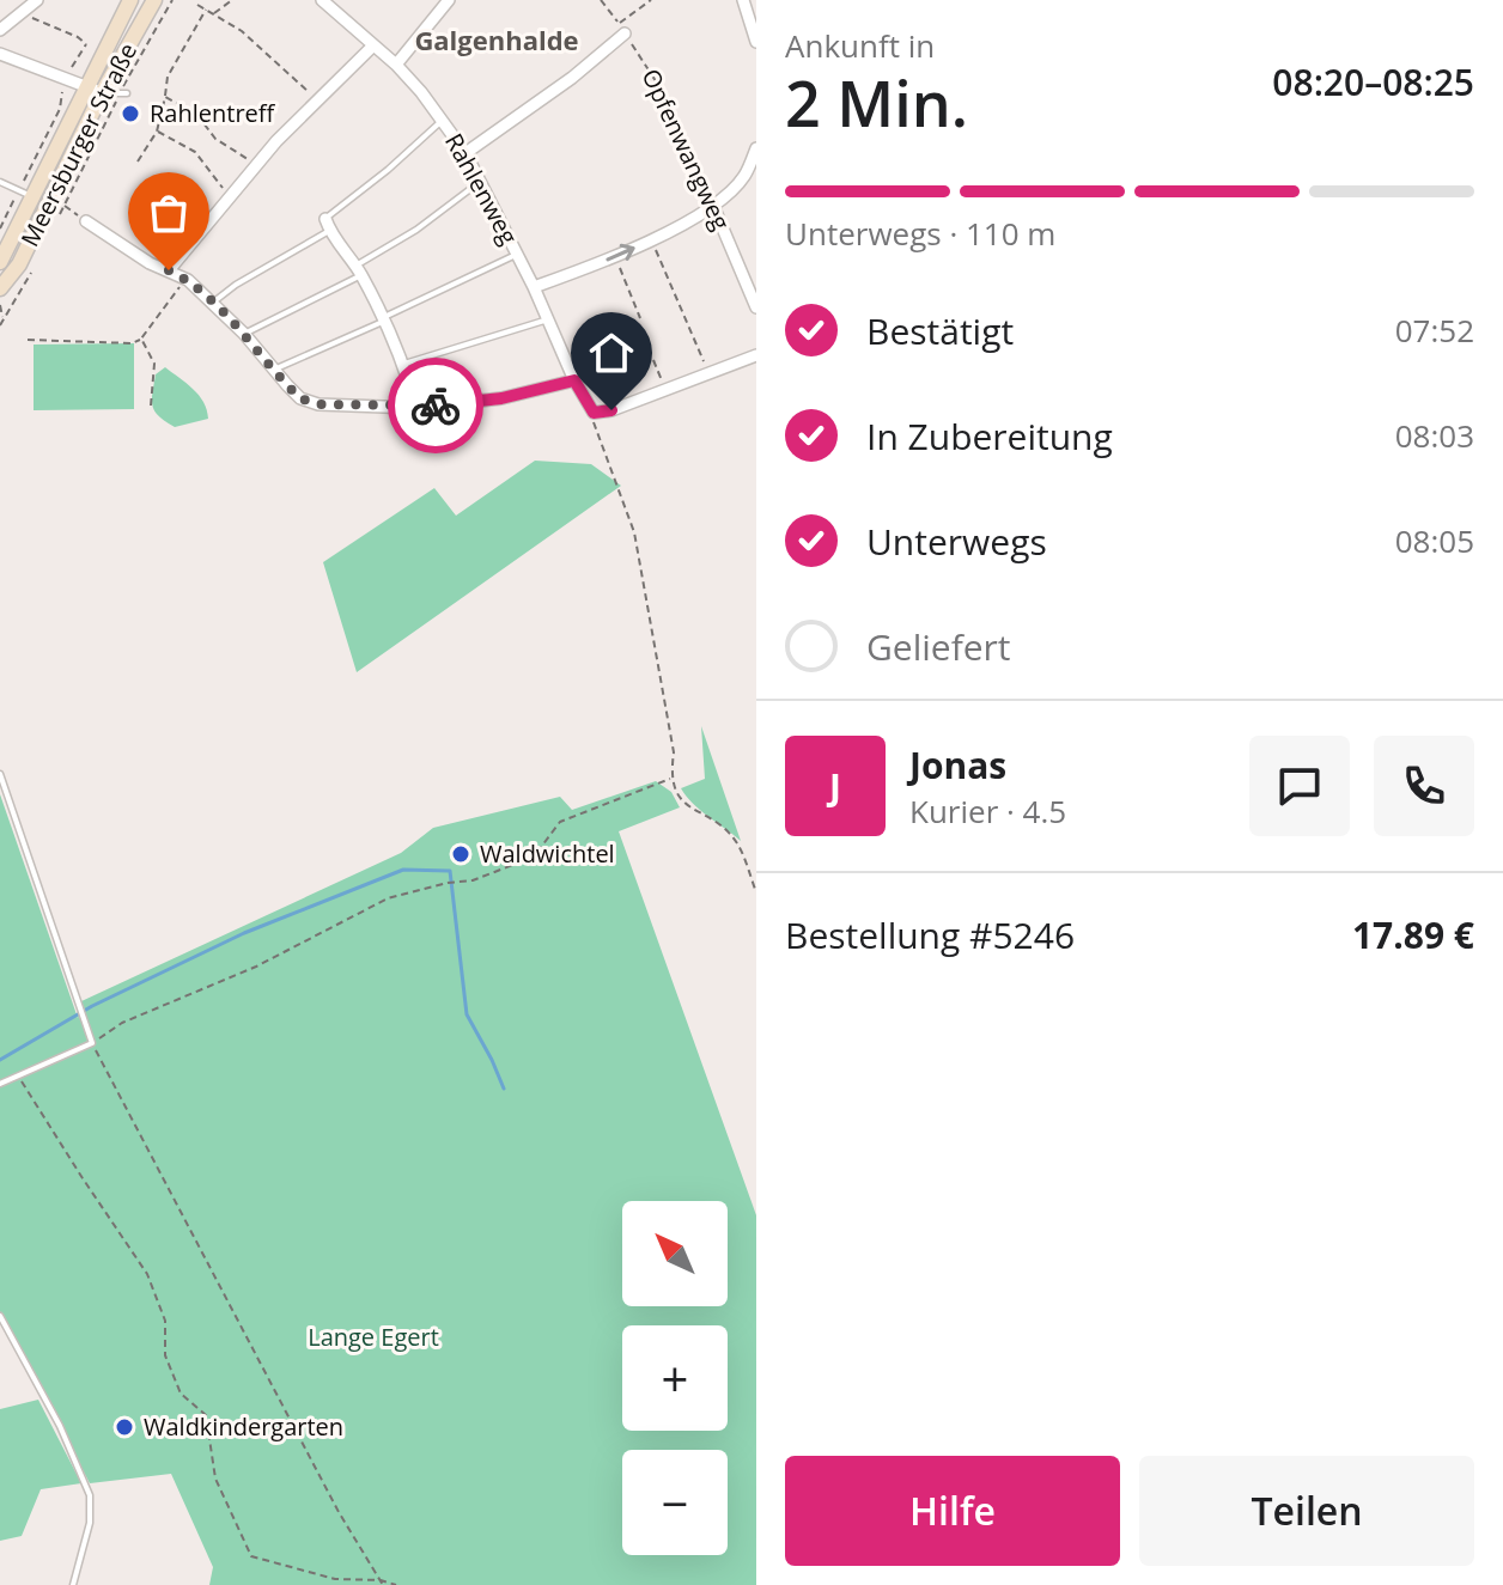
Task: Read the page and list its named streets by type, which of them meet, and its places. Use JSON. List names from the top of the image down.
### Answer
{
  "streets": {
    "street": ["Meersburger Straße", "Opfenwangweg", "Rahlenweg"]
  },
  "districts": ["Galgenhalde"],
  "parks": ["Lange Egert"],
  "places": ["Rahlentreff", "Waldwichtel", "Waldkindergarten"],
  "north": "top left",
  "page": {
    "heading": ["2 Min.", "Ankunft in", "08:20–08:25"],
    "panel": [
      "Jonas",
      "Kurier · 4.5",
      "Bestellung #5246",
      "17.89 €"
    ],
    "bar": "Unterwegs · 110 m",
    "list": [
      ["Bestätigt", "07:52"],
      ["In Zubereitung", "08:03"],
      ["Unterwegs", "08:05"],
      "Geliefert"
    ],
    "round": "J",
    "map_buttons": ["+", "−"],
    "buttons": ["Hilfe", "Teilen"]
  }
}
